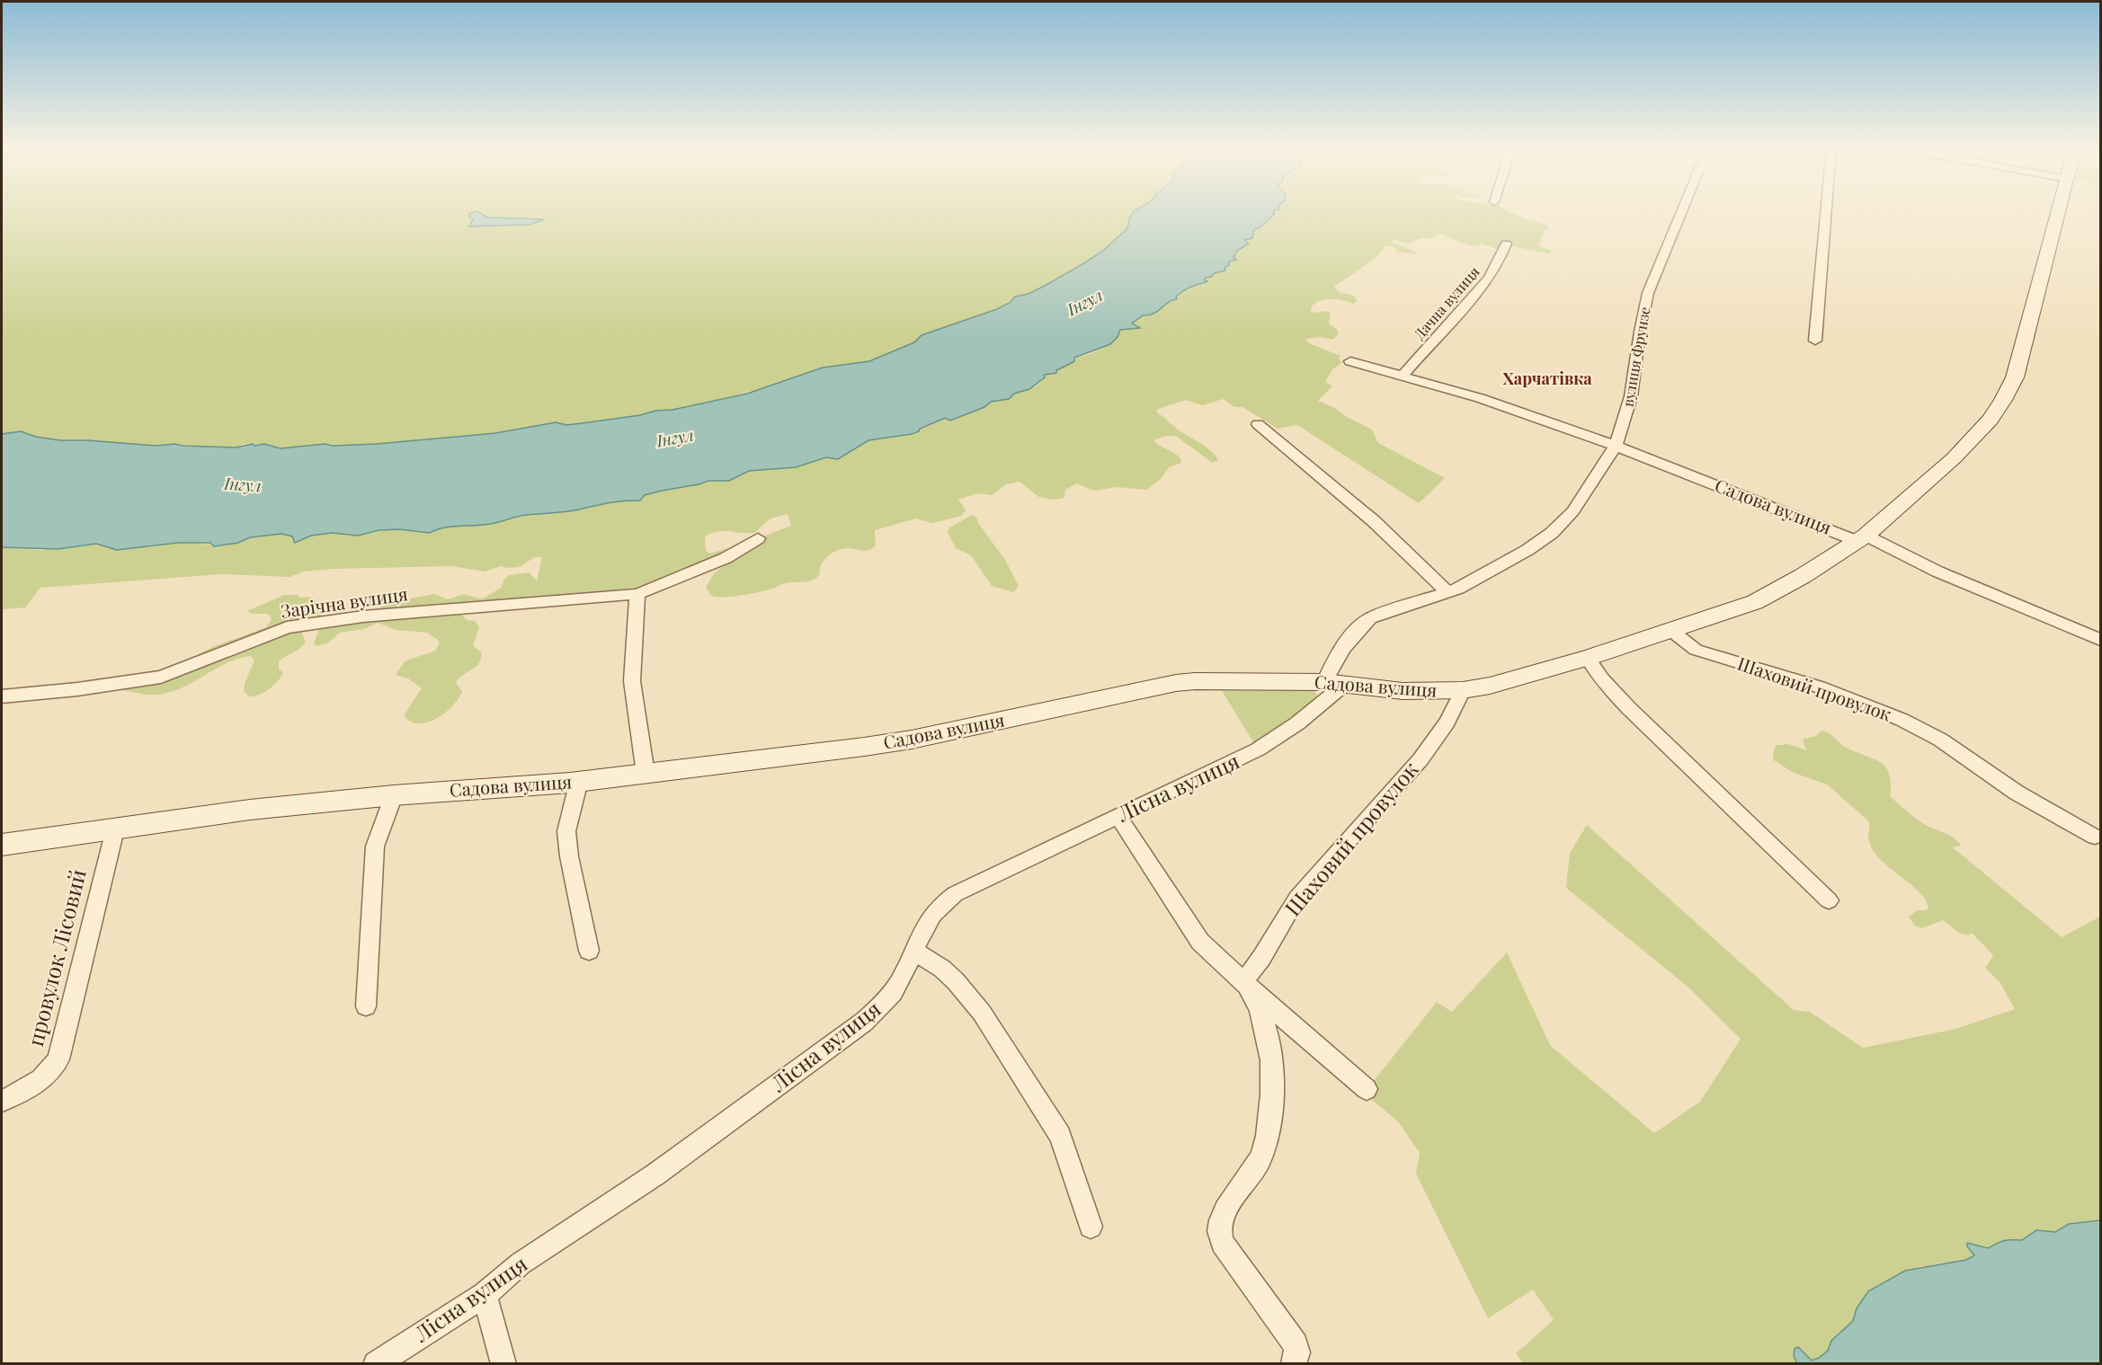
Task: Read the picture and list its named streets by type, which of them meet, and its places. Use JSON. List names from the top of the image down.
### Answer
{
  "streets": {
    "street": [
      "Дачна вулиця",
      "вулиця Фрунзе",
      "Садова вулиця",
      "Зарічна вулиця",
      "Шаховий провулок",
      "Лісна вулиця",
      "провулок Лісовий"
    ]
  },
  "crossings": [
    ["Дачна вулиця", "Садова вулиця"],
    ["вулиця Фрунзе", "Садова вулиця"],
    ["вулиця Фрунзе", "Лісна вулиця"],
    ["Садова вулиця", "Шаховий провулок"],
    ["Садова вулиця", "Лісна вулиця"],
    ["Садова вулиця", "провулок Лісовий"]
  ],
  "districts": ["Харчатівка"],
  "water": ["Інгул"]
}
